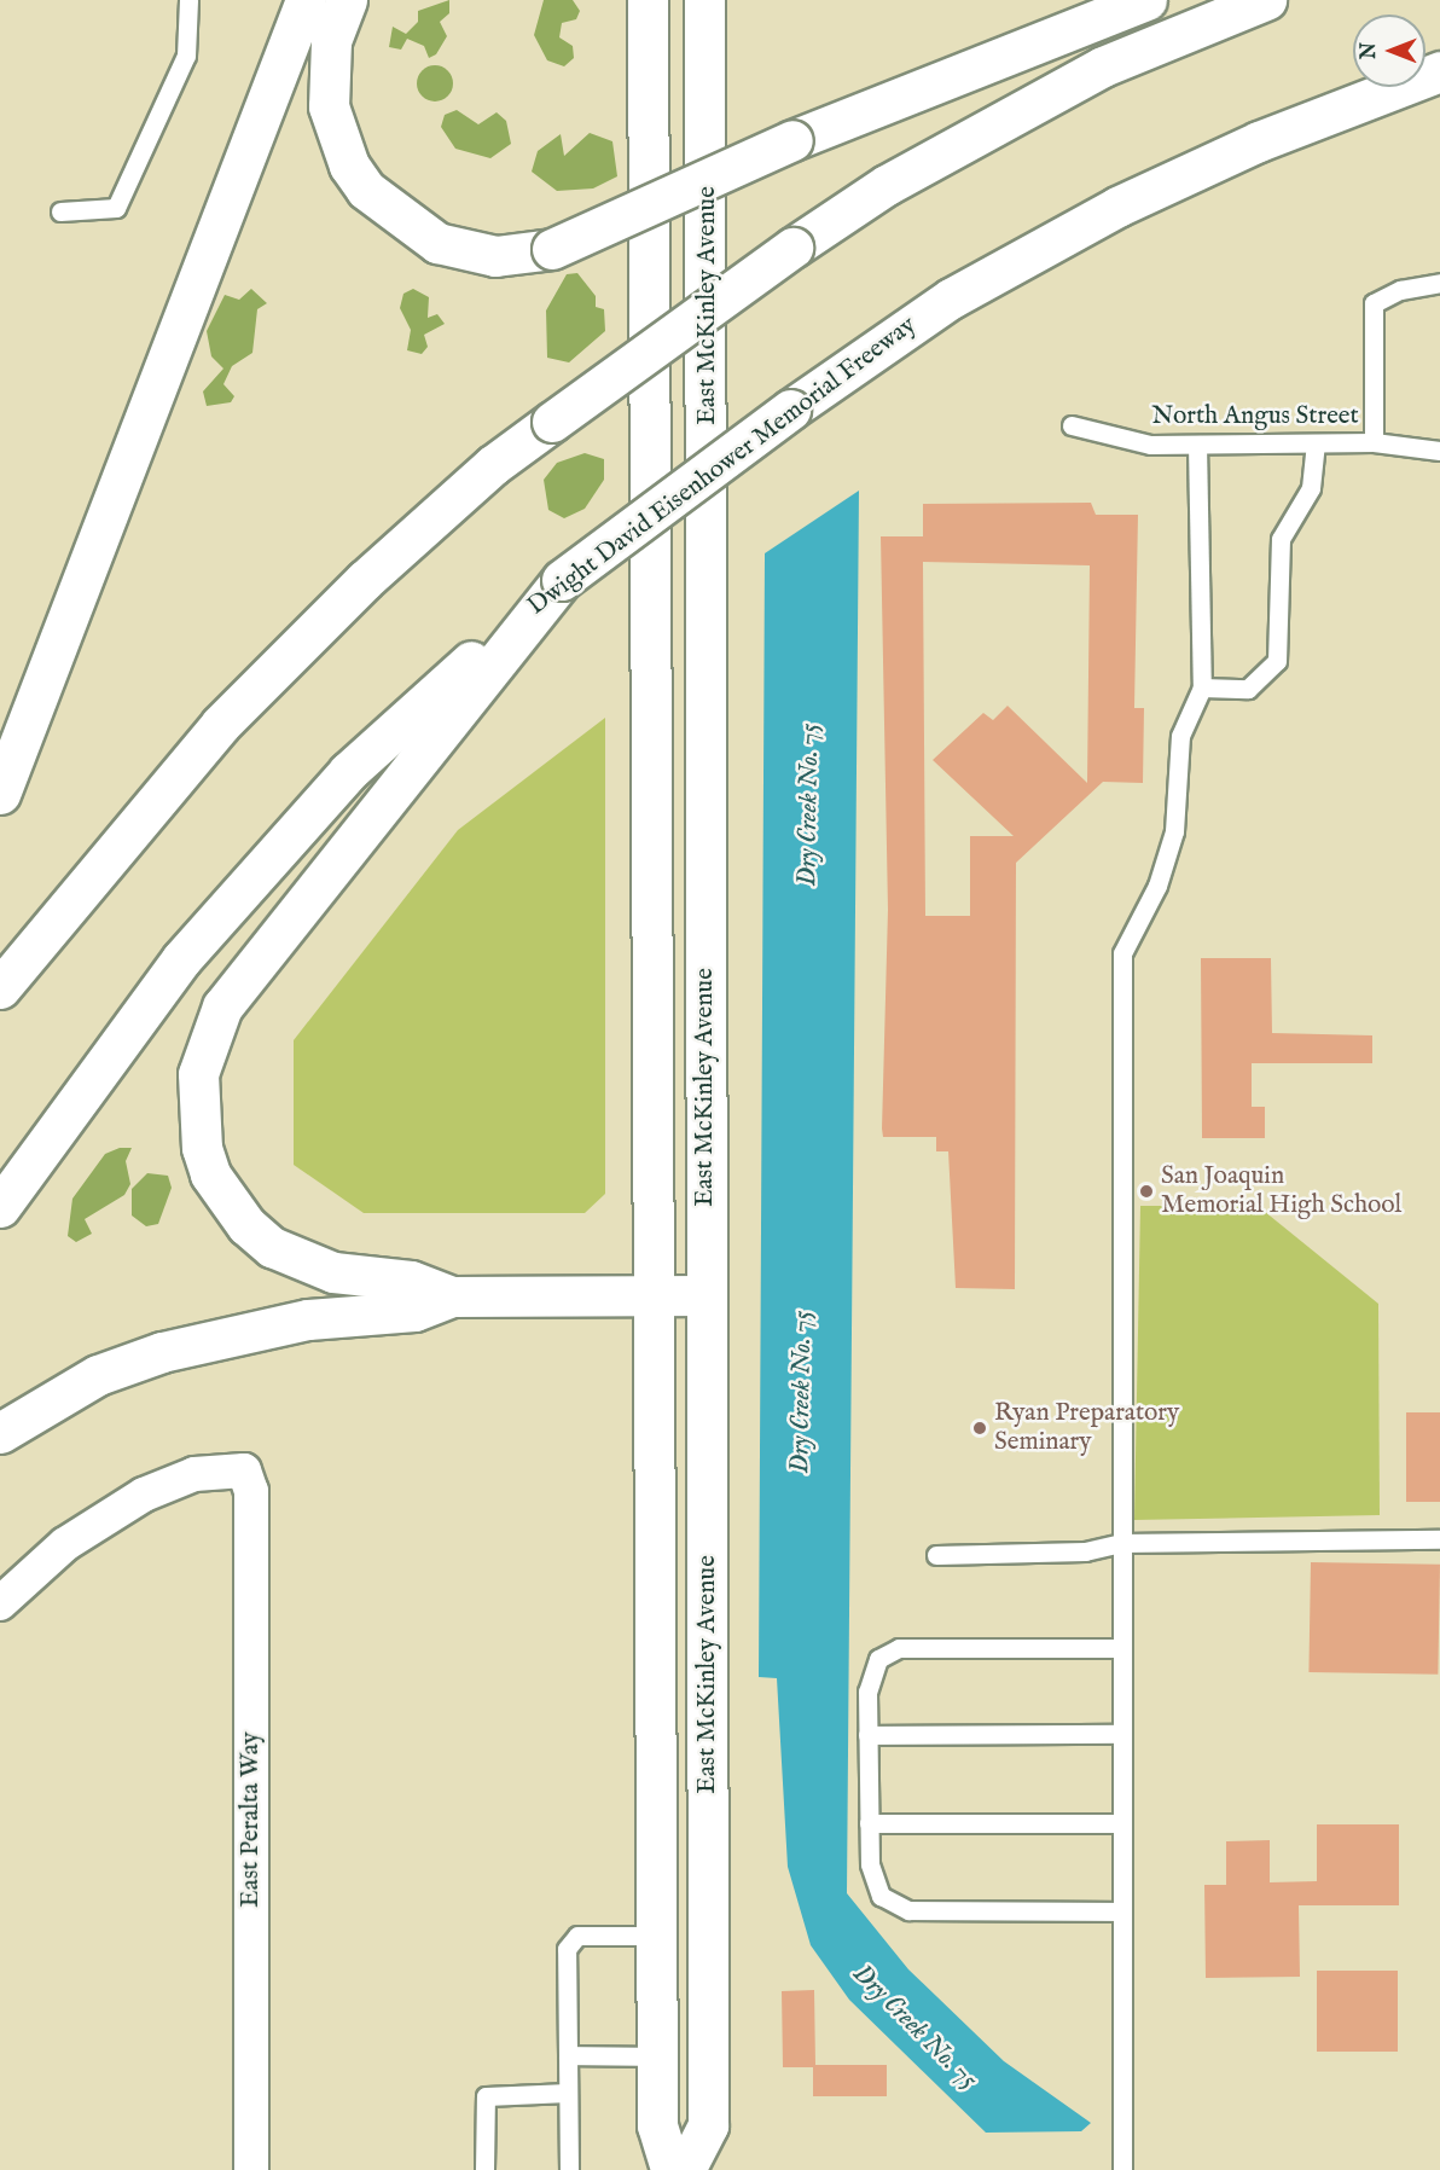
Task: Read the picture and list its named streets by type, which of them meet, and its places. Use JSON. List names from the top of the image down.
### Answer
{
  "streets": {
    "main road": ["East McKinley Avenue", "Dwight David Eisenhower Memorial Freeway"],
    "street": ["East Peralta Way"],
    "lane": ["North Angus Street"]
  },
  "water": ["Dry Creek No. 75"],
  "places": ["San Joaquin Memorial High School", "Ryan Preparatory Seminary"],
  "north": "left"
}
